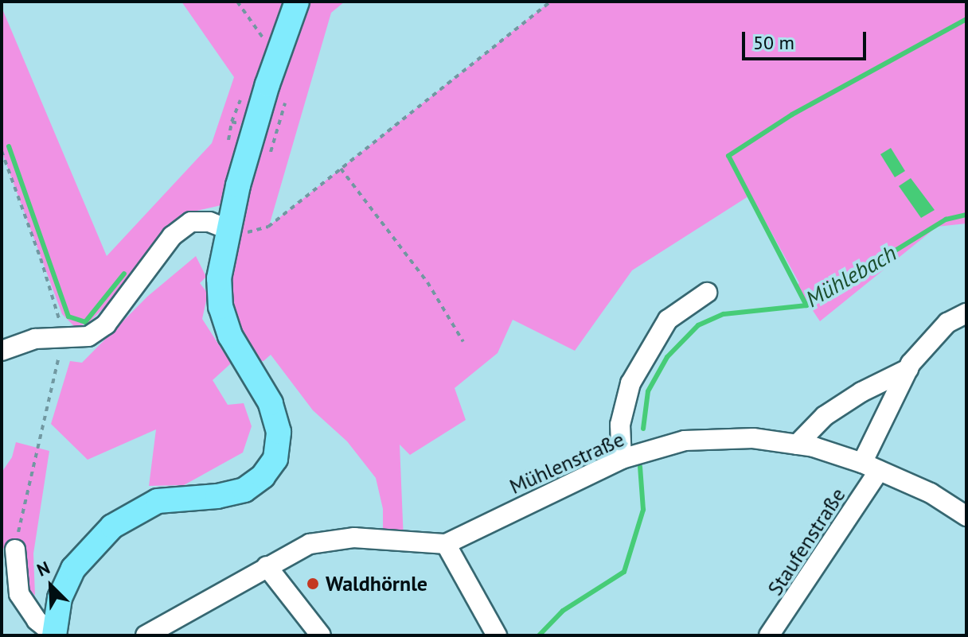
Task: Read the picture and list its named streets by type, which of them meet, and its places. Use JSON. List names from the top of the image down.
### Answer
{
  "streets": {
    "street": ["Mühlenstraße", "Staufenstraße"]
  },
  "crossings": [
    ["Mühlenstraße", "Staufenstraße"]
  ],
  "water": ["Mühlebach"],
  "places": ["Waldhörnle"],
  "scale_bar": "50 m",
  "north": "top left"
}
